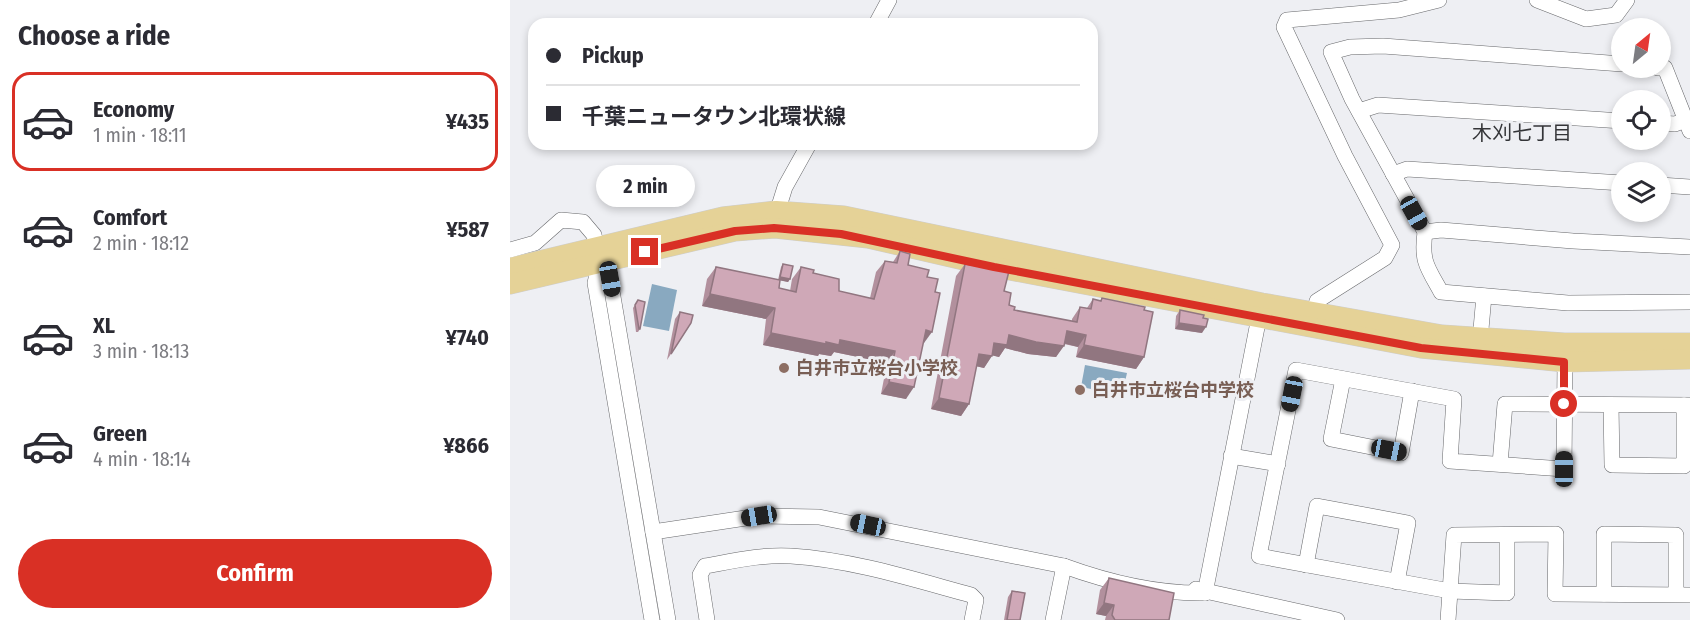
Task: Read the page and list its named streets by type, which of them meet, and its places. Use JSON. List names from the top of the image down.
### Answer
{
  "districts": ["木刈七丁目"],
  "places": ["白井市立桜台小学校", "白井市立桜台中学校"],
  "north": "top right",
  "page": {
    "heading": "Choose a ride",
    "banner": ["Pickup", "千葉ニュータウン北環状線"],
    "list": [
      {
        "name": "Economy",
        "note": "1 min · 18:11",
        "value": "¥435"
      },
      {
        "name": "Comfort",
        "note": "2 min · 18:12",
        "value": "¥587"
      },
      {
        "name": "XL",
        "note": "3 min · 18:13",
        "value": "¥740"
      },
      {
        "name": "Green",
        "note": "4 min · 18:14",
        "value": "¥866"
      }
    ],
    "bubble": "2 min",
    "buttons": "Confirm"
  }
}
